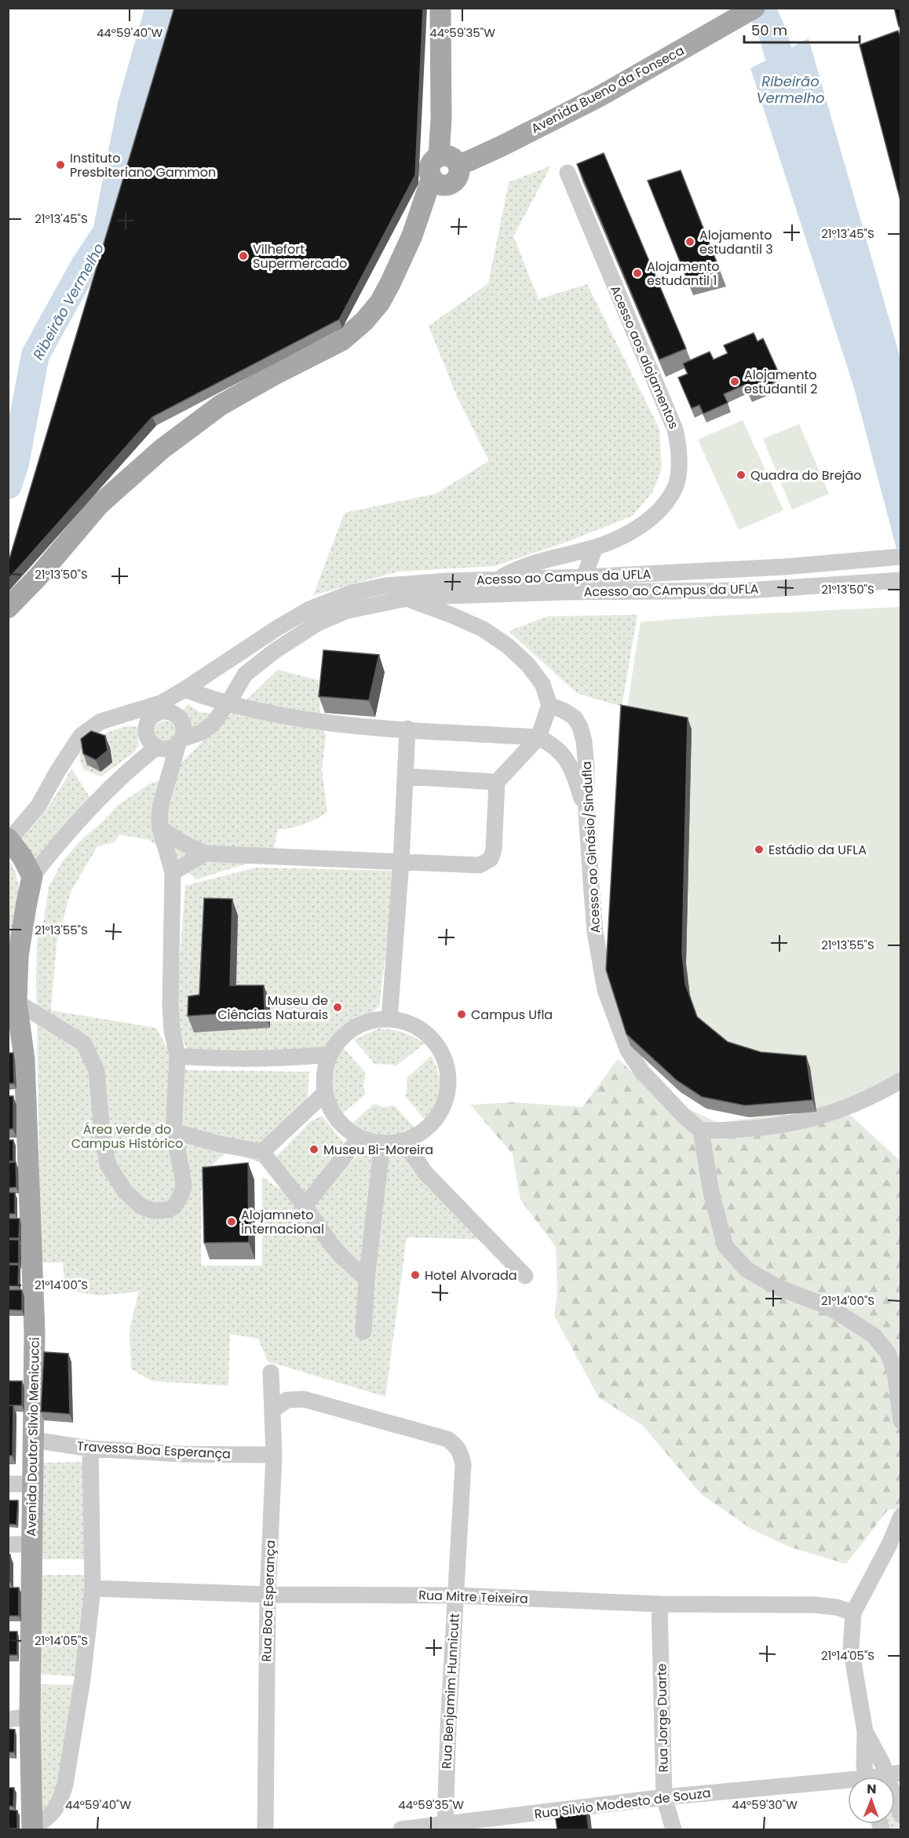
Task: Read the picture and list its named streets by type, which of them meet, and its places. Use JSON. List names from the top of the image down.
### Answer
{
  "streets": {
    "main road": ["Avenida Bueno da Fonseca", "Avenida Doutor Sílvio Menicucci"],
    "street": [
      "Acesso aos alojamentos",
      "Acesso ao Campus da UFLA",
      "Acesso ao CAmpus da UFLA",
      "Acesso ao Ginásio/Sindufla",
      "Travessa Boa Esperança",
      "Rua Mitre Teixeira",
      "Rua Boa Esperança",
      "Rua Benjamim Hunnicutt",
      "Rua Jorge Duarte",
      "Rua Silvio Modesto de Souza"
    ]
  },
  "crossings": [
    ["Acesso aos alojamentos", "Acesso ao Campus da UFLA"],
    ["Acesso ao Campus da UFLA", "Acesso ao CAmpus da UFLA"],
    ["Avenida Doutor Sílvio Menicucci", "Travessa Boa Esperança"],
    ["Travessa Boa Esperança", "Rua Boa Esperança"],
    ["Rua Mitre Teixeira", "Rua Boa Esperança"],
    ["Rua Mitre Teixeira", "Rua Benjamim Hunnicutt"],
    ["Rua Mitre Teixeira", "Rua Jorge Duarte"],
    ["Rua Boa Esperança", "Rua Benjamim Hunnicutt"],
    ["Rua Benjamim Hunnicutt", "Rua Silvio Modesto de Souza"],
    ["Rua Jorge Duarte", "Rua Silvio Modesto de Souza"]
  ],
  "water": ["Ribeirão Vermelho"],
  "parks": ["Área verde do Campus Histórico"],
  "places": [
    "Instituto Presbiteriano Gammon",
    "Alojamento estudantil 3",
    "Vilhefort Supermercado",
    "Alojamento estudantil 1",
    "Alojamento estudantil 2",
    "Quadra do Brejão",
    "Estádio da UFLA",
    "Museu de Ciências Naturais",
    "Campus Ufla",
    "Museu Bi-Moreira",
    "Alojamneto internacional",
    "Hotel Alvorada"
  ],
  "scale_bar": "50 m",
  "north": "top",
  "coordinates": [
    "44°59'40\"W",
    "44°59'35\"W",
    "21°13'45\"S",
    "21°13'50\"S",
    "21°13'55\"S",
    "21°14'00\"S",
    "21°14'05\"S",
    "44°59'30\"W"
  ]
}
